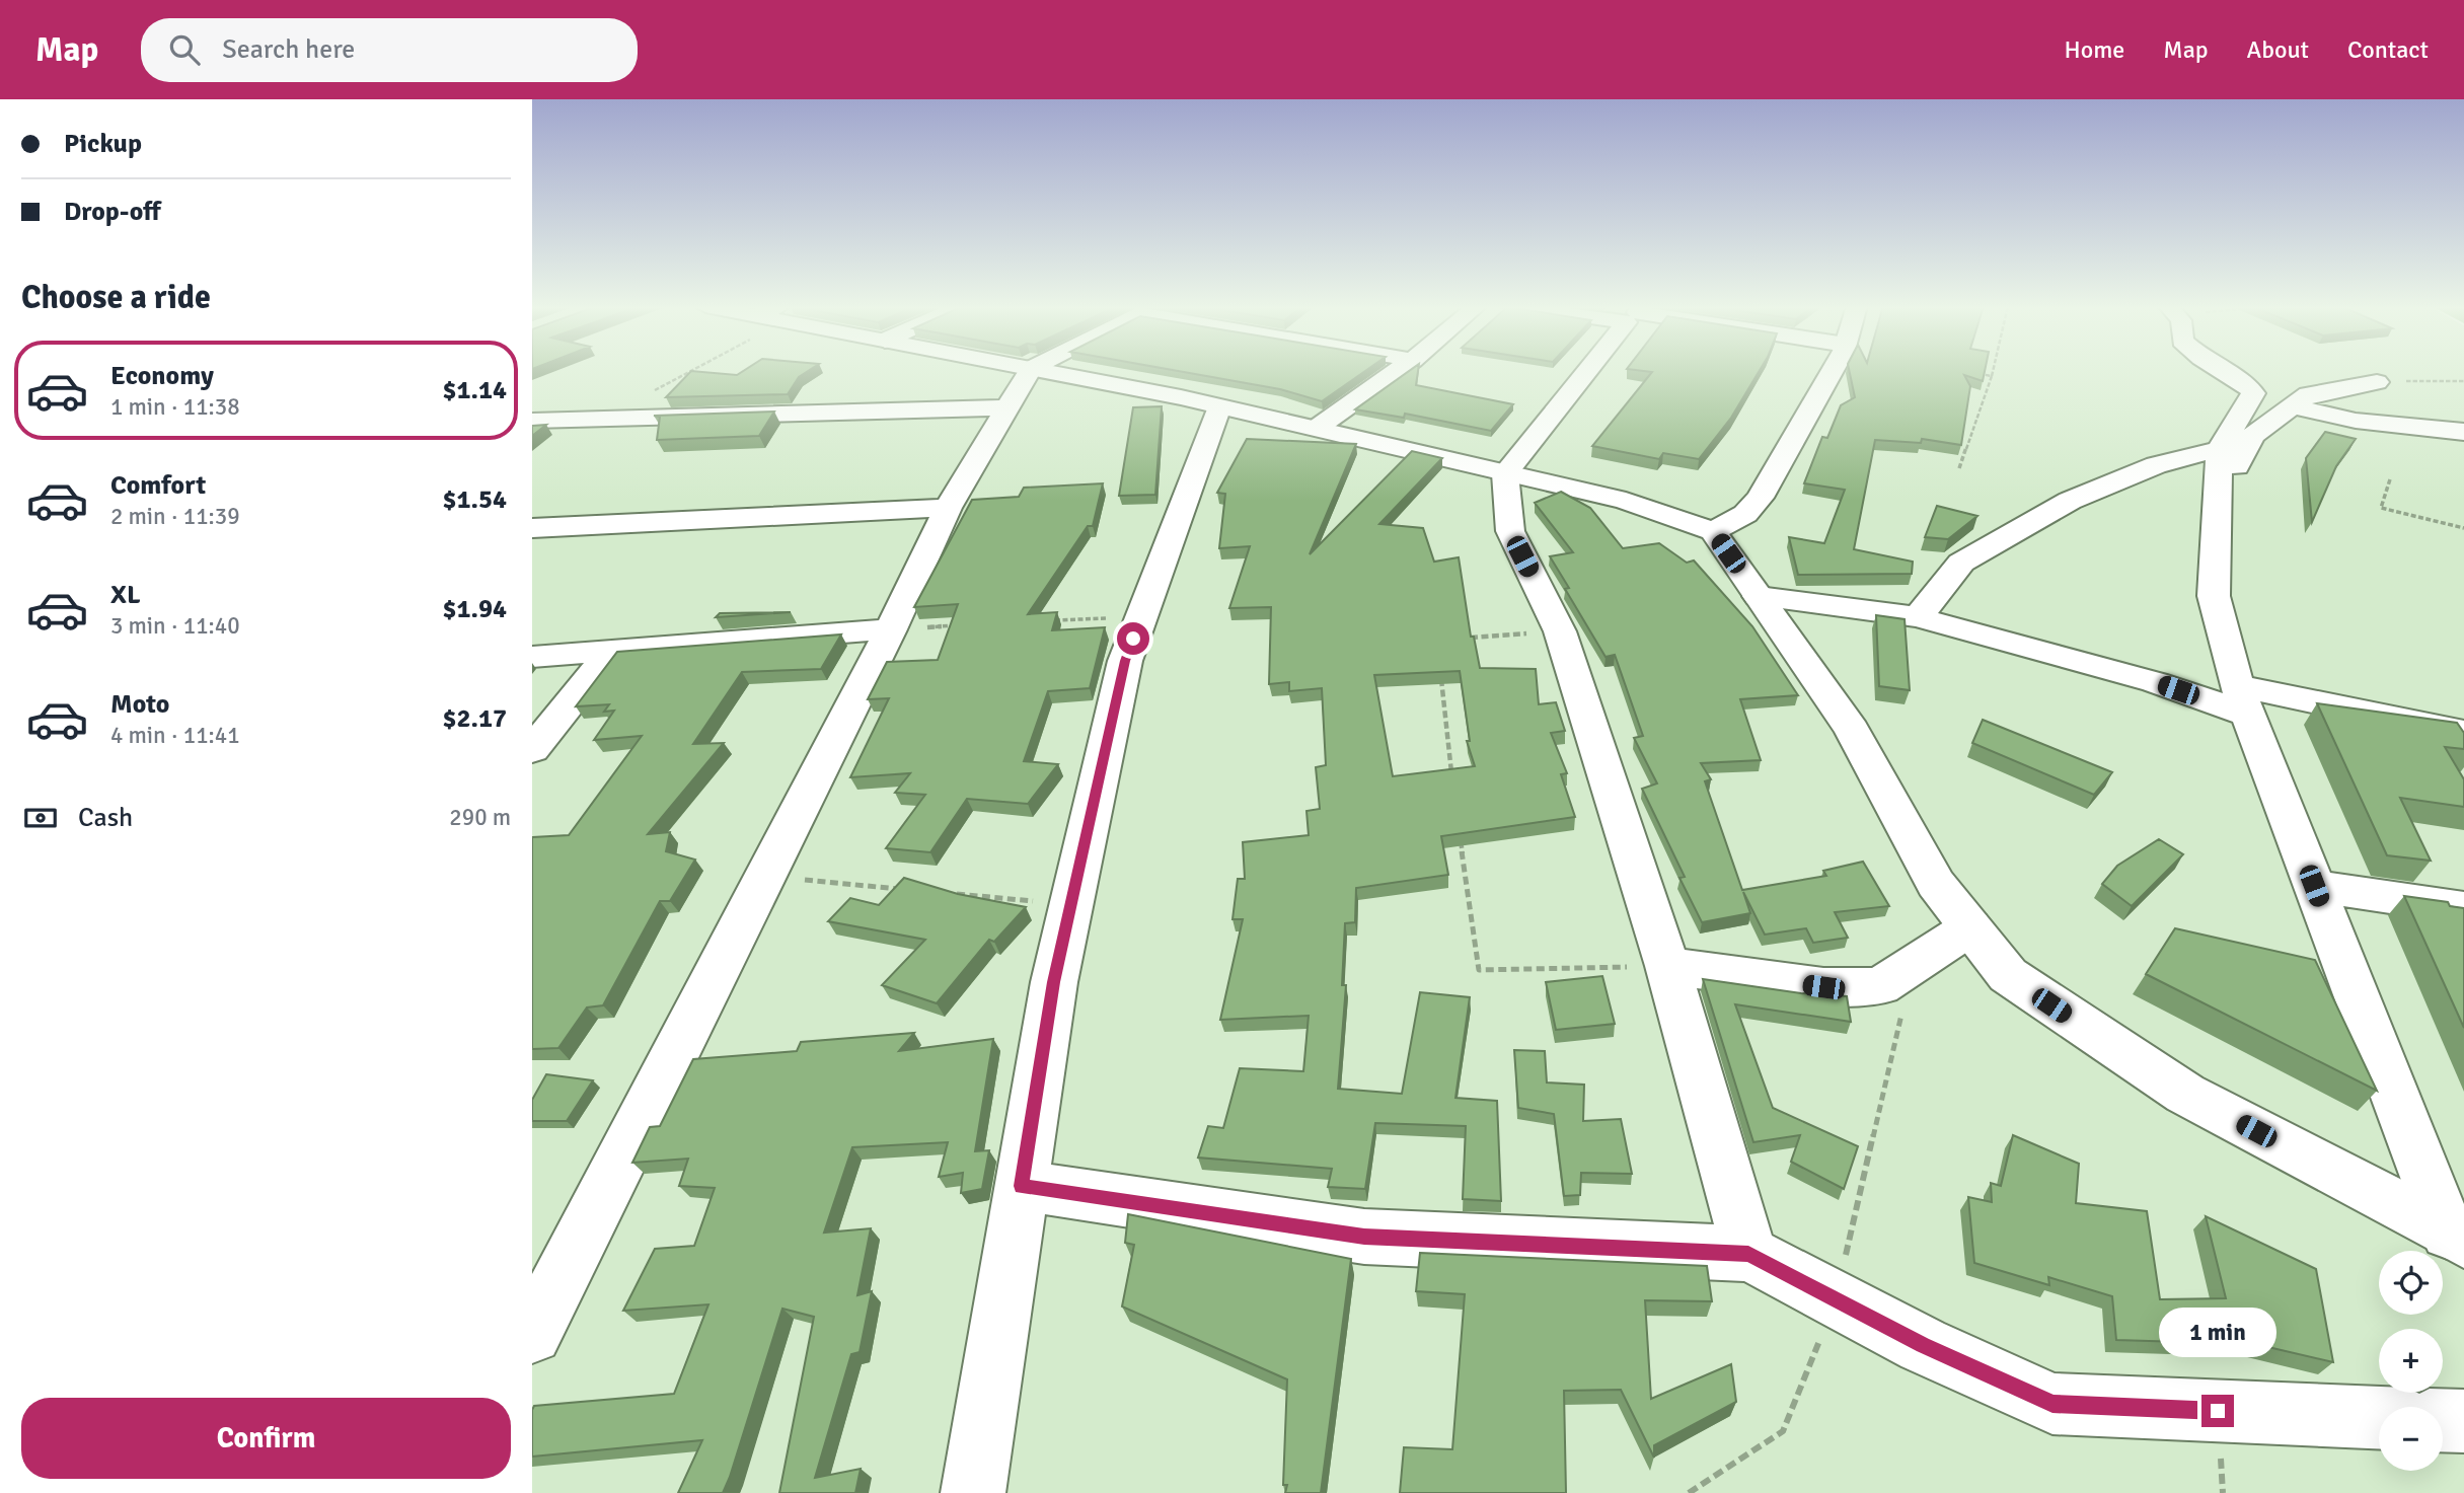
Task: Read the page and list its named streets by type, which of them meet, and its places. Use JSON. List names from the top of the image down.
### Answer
{
  "page": {
    "header": "Map",
    "search": "Search here",
    "nav": [
      "Home",
      "Map",
      "About",
      "Contact"
    ],
    "banner": ["Pickup", "Drop-off"],
    "heading": "Choose a ride",
    "list": [
      {
        "name": "Economy",
        "note": "1 min · 11:38",
        "value": "$1.14"
      },
      {
        "name": "Comfort",
        "note": "2 min · 11:39",
        "value": "$1.54"
      },
      {
        "name": "XL",
        "note": "3 min · 11:40",
        "value": "$1.94"
      },
      {
        "name": "Moto",
        "note": "4 min · 11:41",
        "value": "$2.17"
      }
    ],
    "pay": ["Cash", "290 m"],
    "map_buttons": ["+", "−"],
    "bubble": "1 min",
    "buttons": "Confirm"
  }
}
